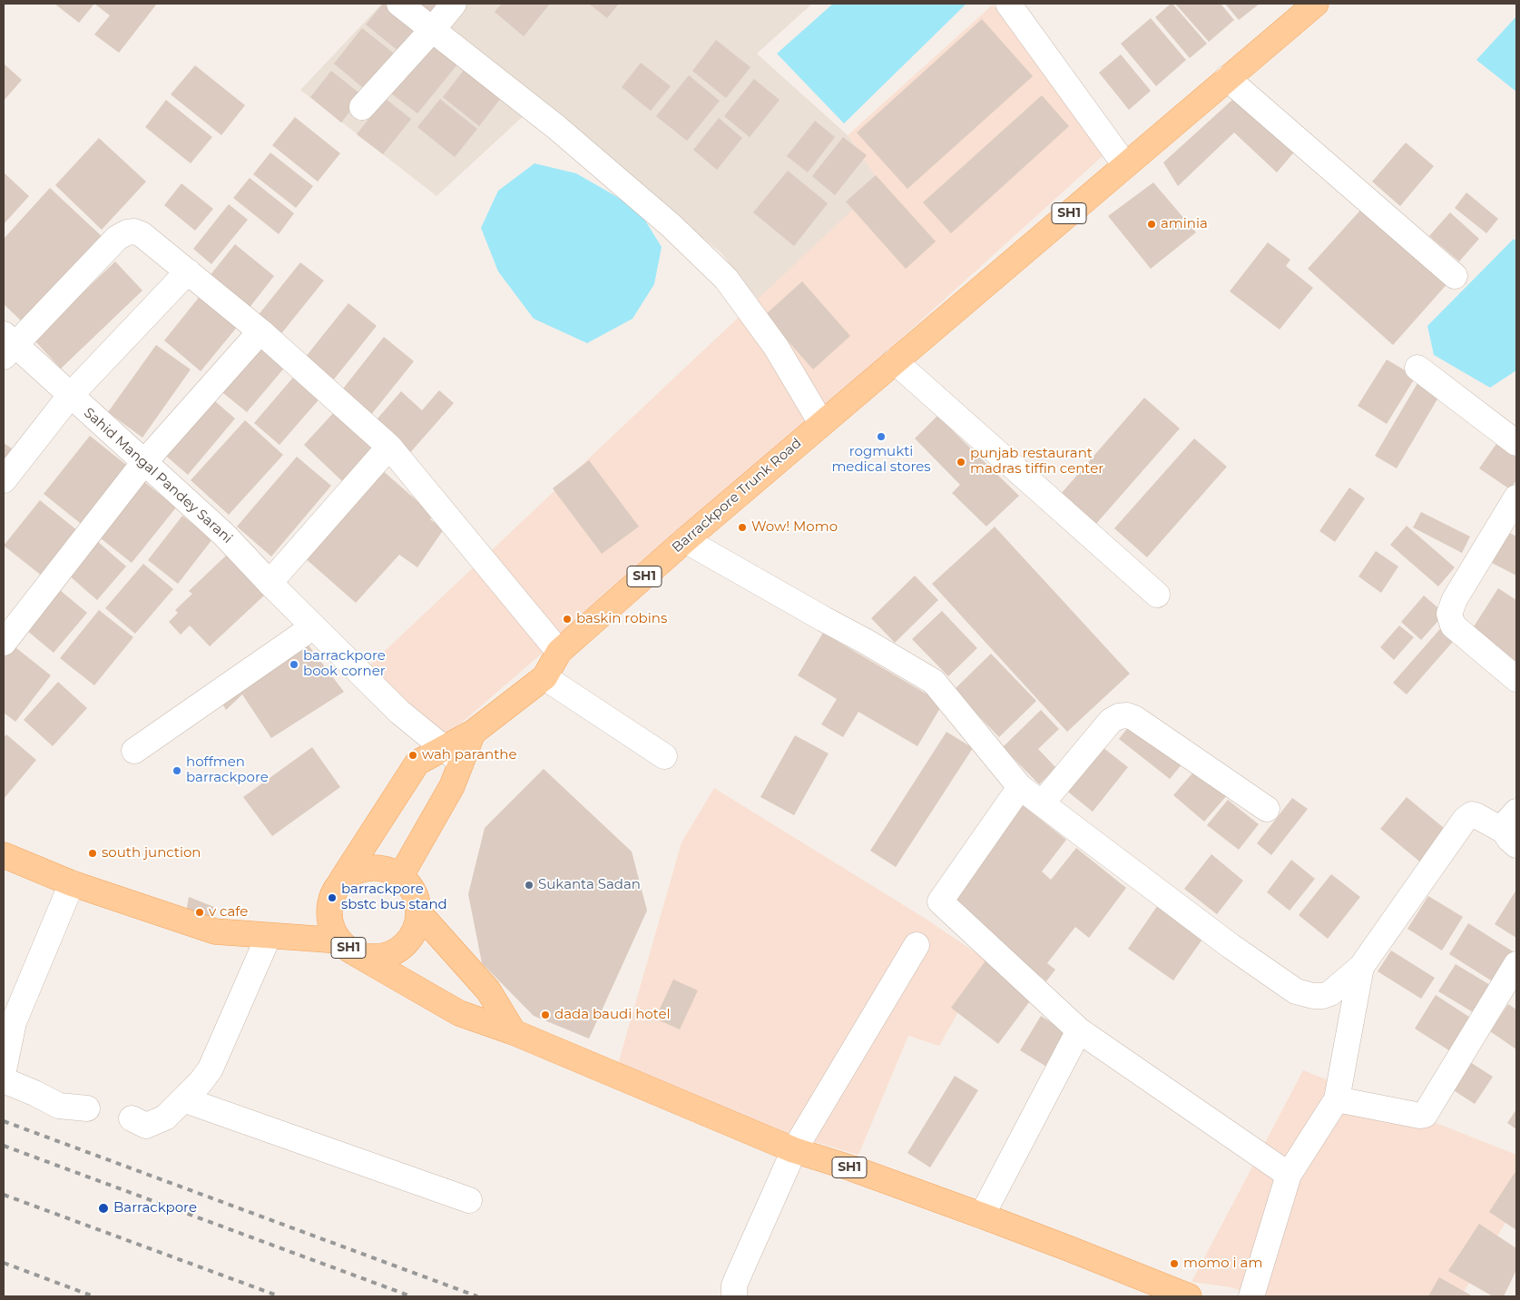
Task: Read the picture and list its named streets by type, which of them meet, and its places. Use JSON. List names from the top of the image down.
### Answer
{
  "streets": {
    "main road": ["SH1", "Barrackpore Trunk Road"],
    "street": ["Sahid Mangal Pandey Sarani"]
  },
  "crossings": [
    ["SH1", "Barrackpore Trunk Road"],
    ["Sahid Mangal Pandey Sarani", "Barrackpore Trunk Road"]
  ],
  "places": [
    "aminia",
    "rogmukti medical stores",
    "punjab restaurant madras tiffin center",
    "Wow! Momo",
    "baskin robins",
    "barrackpore book corner",
    "wah paranthe",
    "hoffmen barrackpore",
    "south junction",
    "Sukanta Sadan",
    "barrackpore sbstc bus stand",
    "v cafe",
    "dada baudi hotel",
    "Barrackpore",
    "momo i am"
  ]
}
